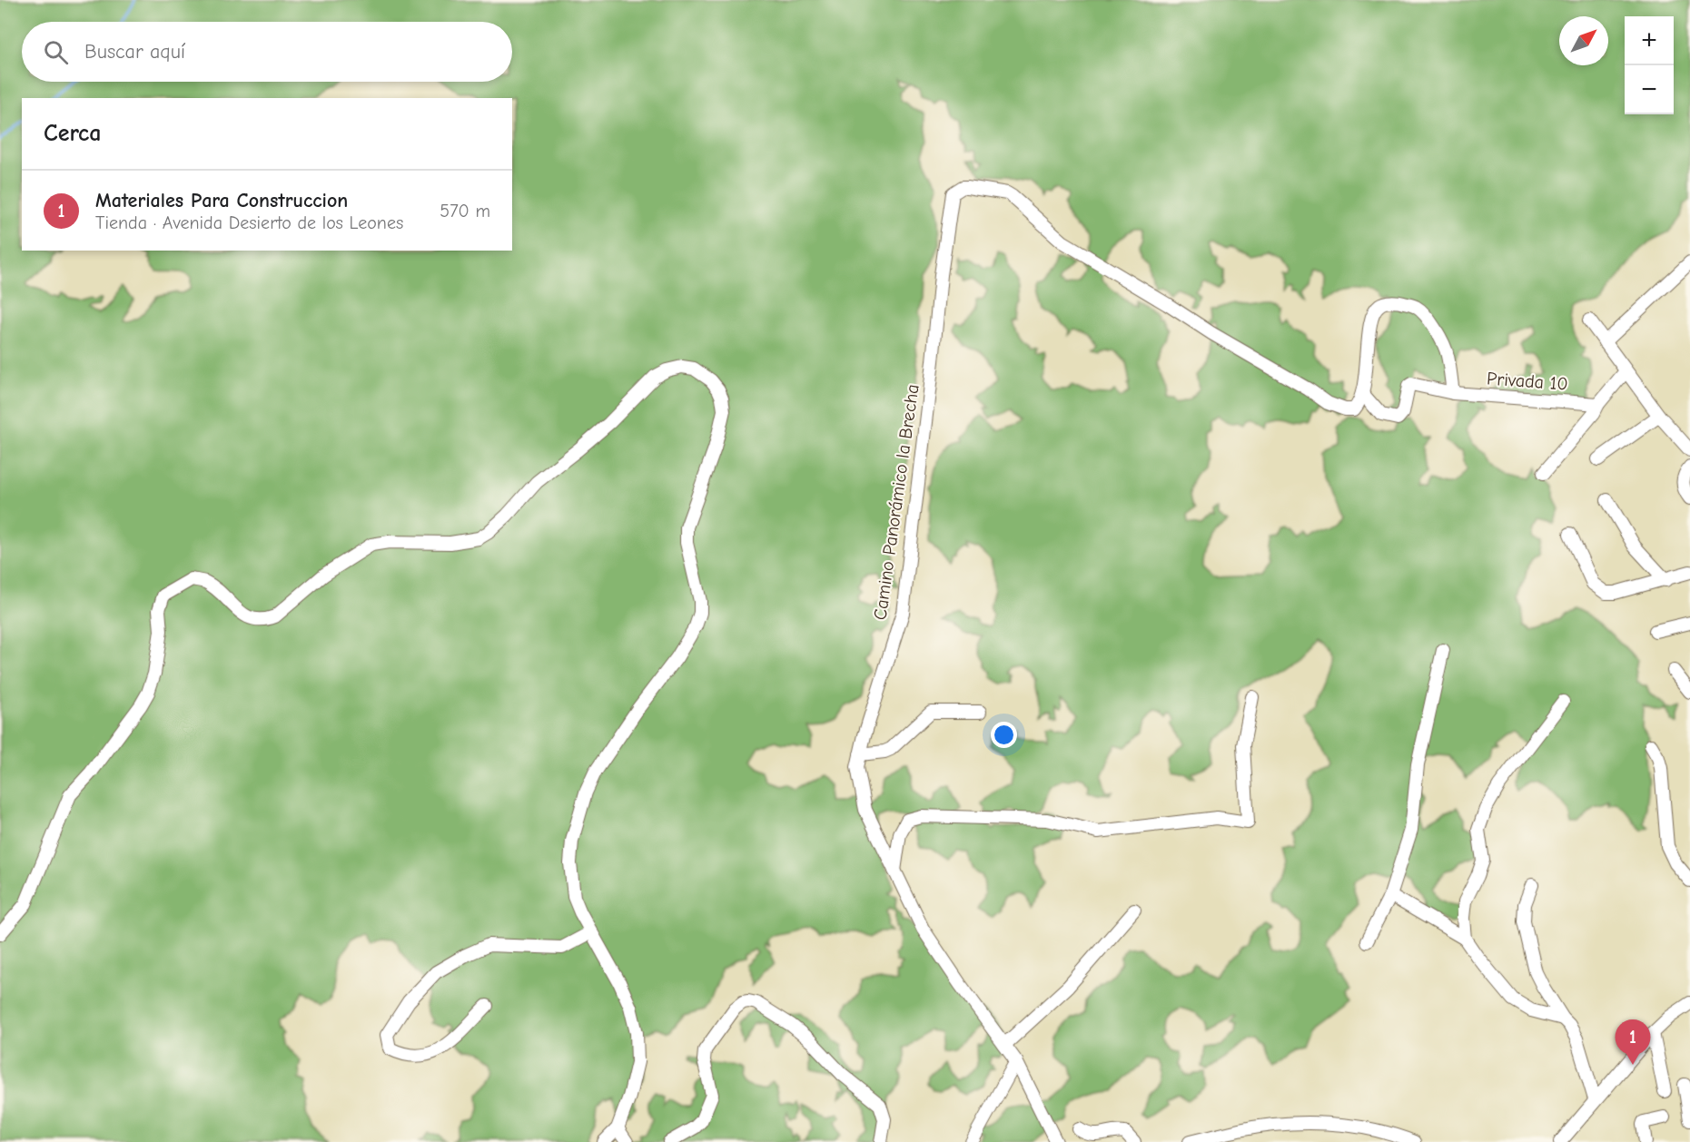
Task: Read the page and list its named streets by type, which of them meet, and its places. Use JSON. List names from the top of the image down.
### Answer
{
  "streets": {
    "street": ["Privada 10", "Camino Panorámico la Brecha"]
  },
  "crossings": [
    ["Privada 10", "Camino Panorámico la Brecha"]
  ],
  "north": "top right",
  "page": {
    "map_buttons": ["+", "−"],
    "search": "Buscar aquí",
    "heading": "Cerca",
    "list": [
      {
        "mark": "1",
        "name": "Materiales Para Construccion",
        "note": "Tienda · Avenida Desierto de los Leones",
        "value": "570 m"
      }
    ],
    "pins": "1"
  }
}
